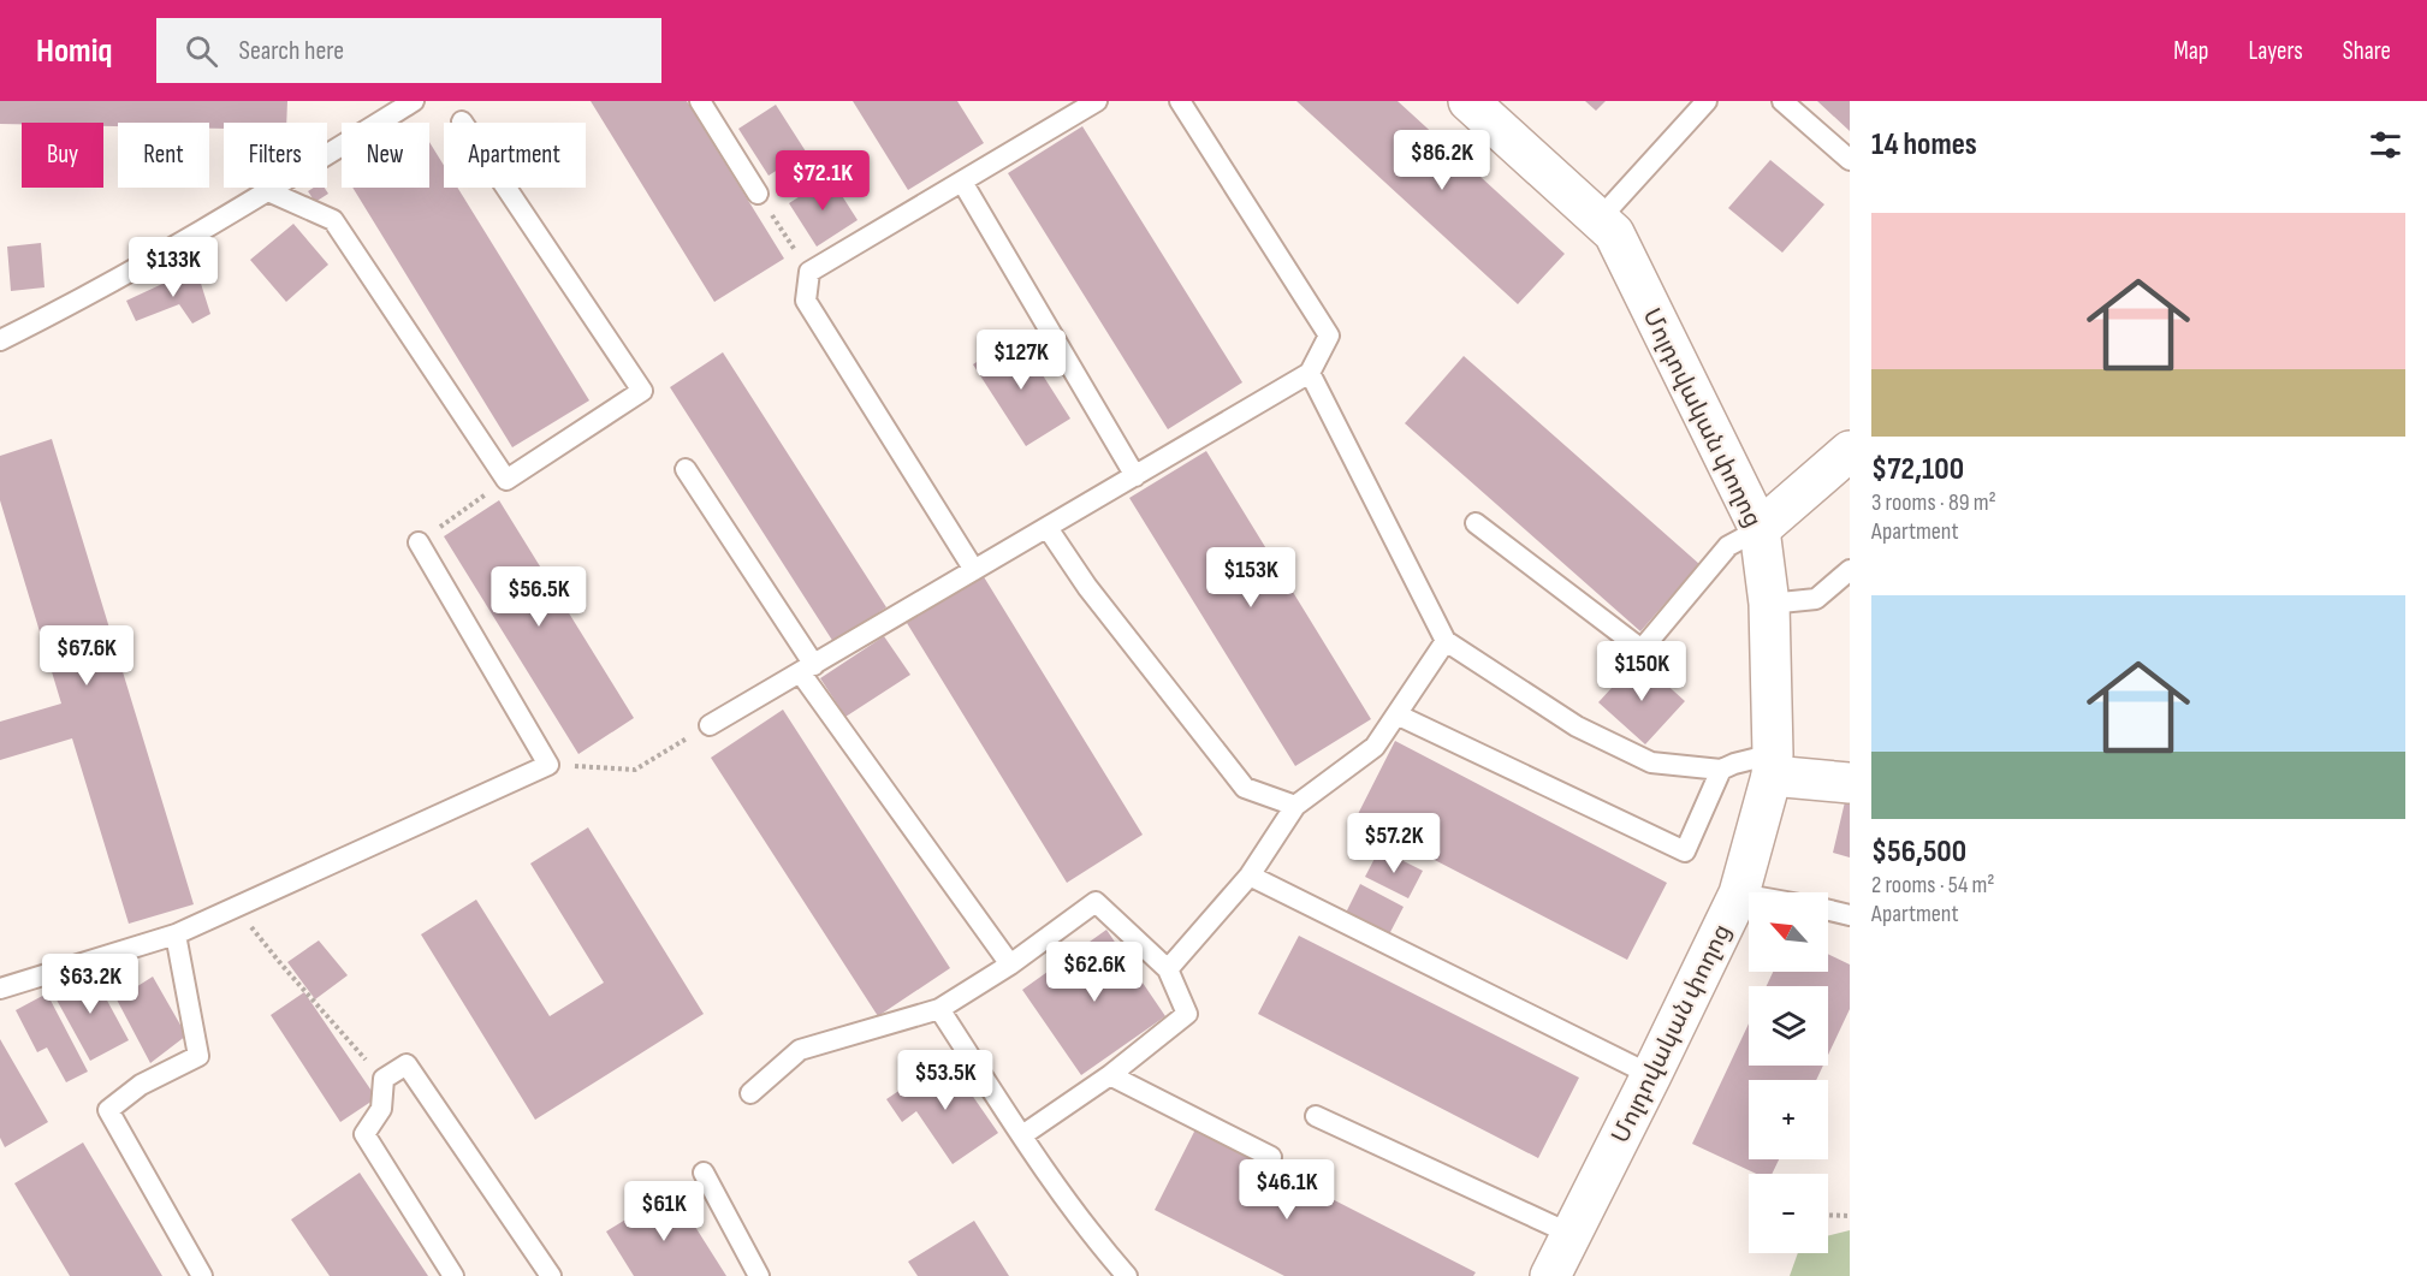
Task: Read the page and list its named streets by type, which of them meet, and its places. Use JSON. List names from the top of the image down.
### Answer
{
  "streets": {
    "street": ["Մոլդովական փողոց"]
  },
  "north": "top left",
  "page": {
    "header": "Homiq",
    "search": "Search here",
    "nav": ["Map", "Layers", "Share"],
    "heading": "14 homes",
    "chip": [
      "Buy",
      "Rent",
      "Filters",
      "New",
      "Apartment"
    ],
    "price": [
      "$86.2K",
      "$72.1K",
      "$133K",
      "$127K",
      "$153K",
      "$56.5K",
      "$67.6K",
      "$150K",
      "$57.2K",
      "$62.6K",
      "$63.2K",
      "$53.5K",
      "$46.1K",
      "$61K"
    ],
    "list": [
      {
        "name": "$72,100",
        "note": "3 rooms · 89 m² · Apartment"
      },
      {
        "name": "$56,500",
        "note": "2 rooms · 54 m² · Apartment"
      }
    ],
    "map_buttons": ["+", "−"]
  }
}
